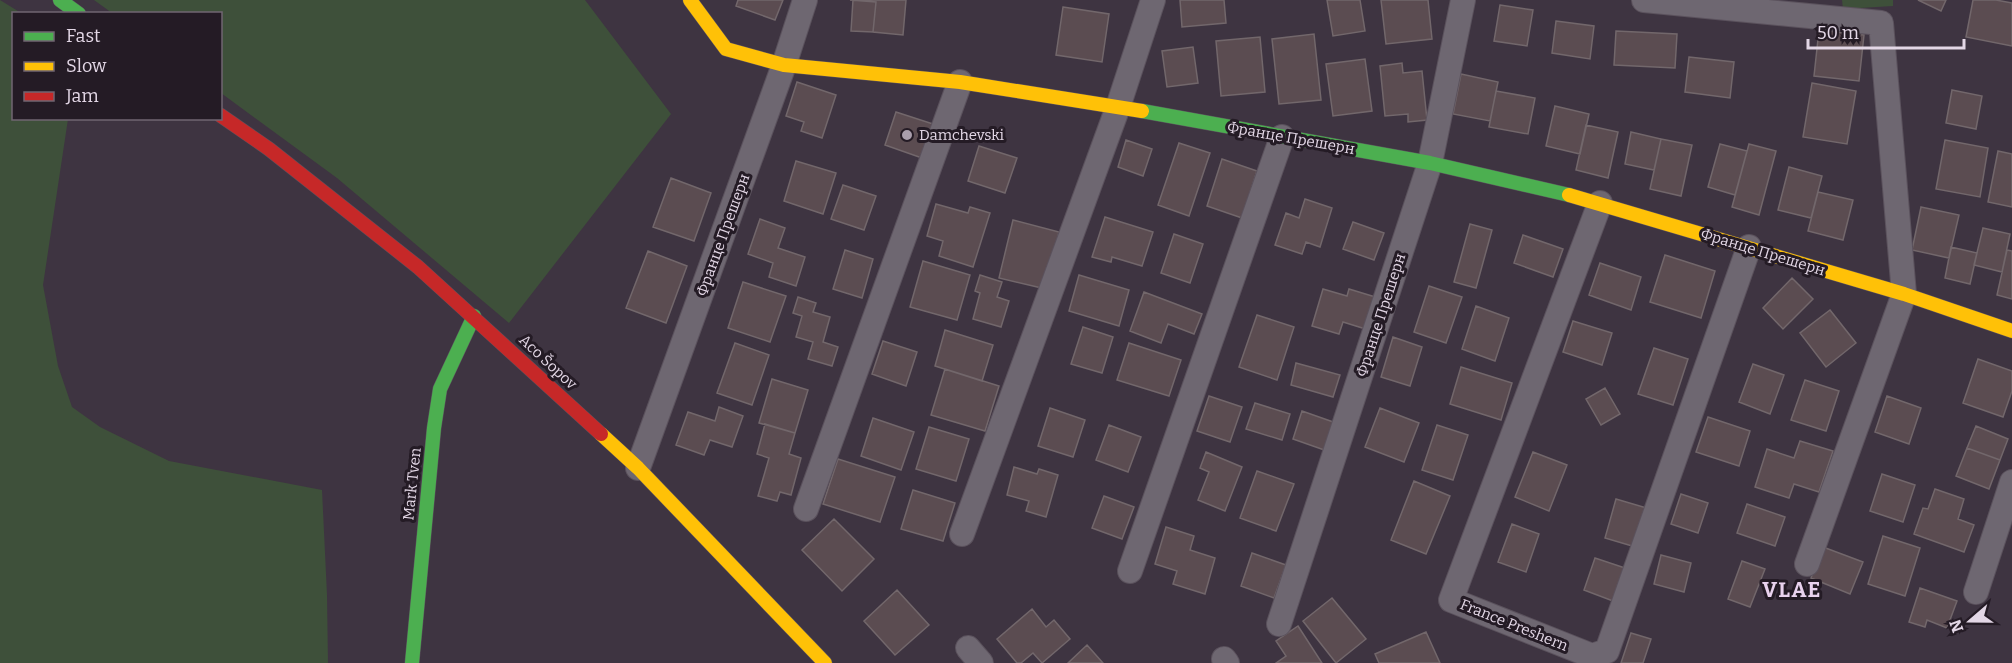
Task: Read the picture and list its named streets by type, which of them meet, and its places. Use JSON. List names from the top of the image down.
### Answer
{
  "streets": {
    "street": [
      "Францe Прешерн",
      "Франце Прешерн",
      "Aco Šopov",
      "Mark Tven",
      "France Preshern"
    ]
  },
  "crossings": [
    ["Францe Прешерн", "Франце Прешерн"],
    ["Францe Прешерн", "France Preshern"],
    ["Франце Прешерн", "Aco Šopov"],
    ["Aco Šopov", "Mark Tven"]
  ],
  "districts": ["VLAE"],
  "places": ["Damchevski"],
  "legend": ["Fast", "Slow", "Jam"],
  "scale_bar": "50 m",
  "north": "left"
}
